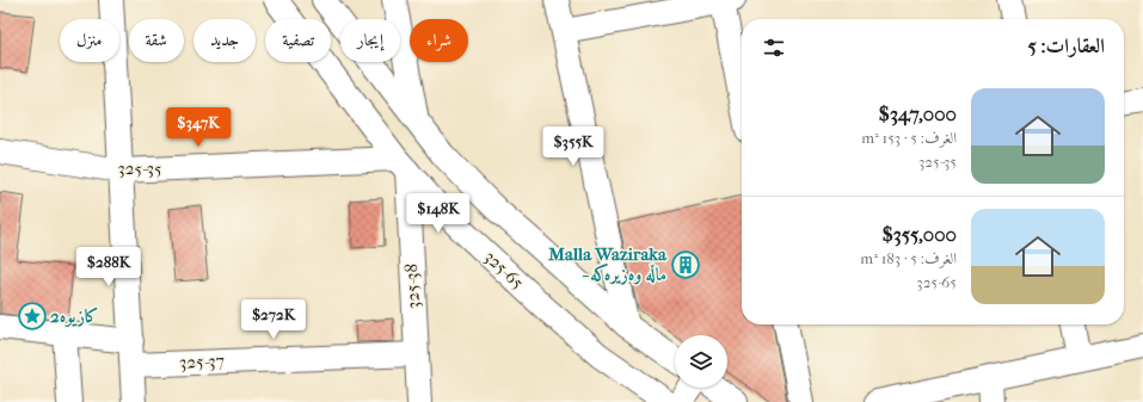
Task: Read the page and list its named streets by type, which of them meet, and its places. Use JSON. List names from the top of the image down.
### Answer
{
  "streets": {
    "street": [
      "325-35",
      "325-65",
      "325-38",
      "325-37"
    ]
  },
  "crossings": [
    ["325-35", "325-65"],
    ["325-35", "325-38"],
    ["325-65", "325-38"],
    ["325-38", "325-37"]
  ],
  "places": {
    "building": ["Malla Waziraka - ماڵە وەزیرەکە"],
    "place": ["كازيوه2"]
  },
  "page": {
    "chip": [
      "شراء",
      "إيجار",
      "تصفية",
      "جديد",
      "شقة",
      "منزل"
    ],
    "heading": "العقارات: 5",
    "list": [
      {
        "name": "$347,000",
        "note": "الغرف: 5 · 153 m² · 325-35"
      },
      {
        "name": "$355,000",
        "note": "الغرف: 5 · 183 m² · 325-65"
      }
    ],
    "price": [
      "$347K",
      "$355K",
      "$148K",
      "$288K",
      "$272K"
    ]
  }
}
